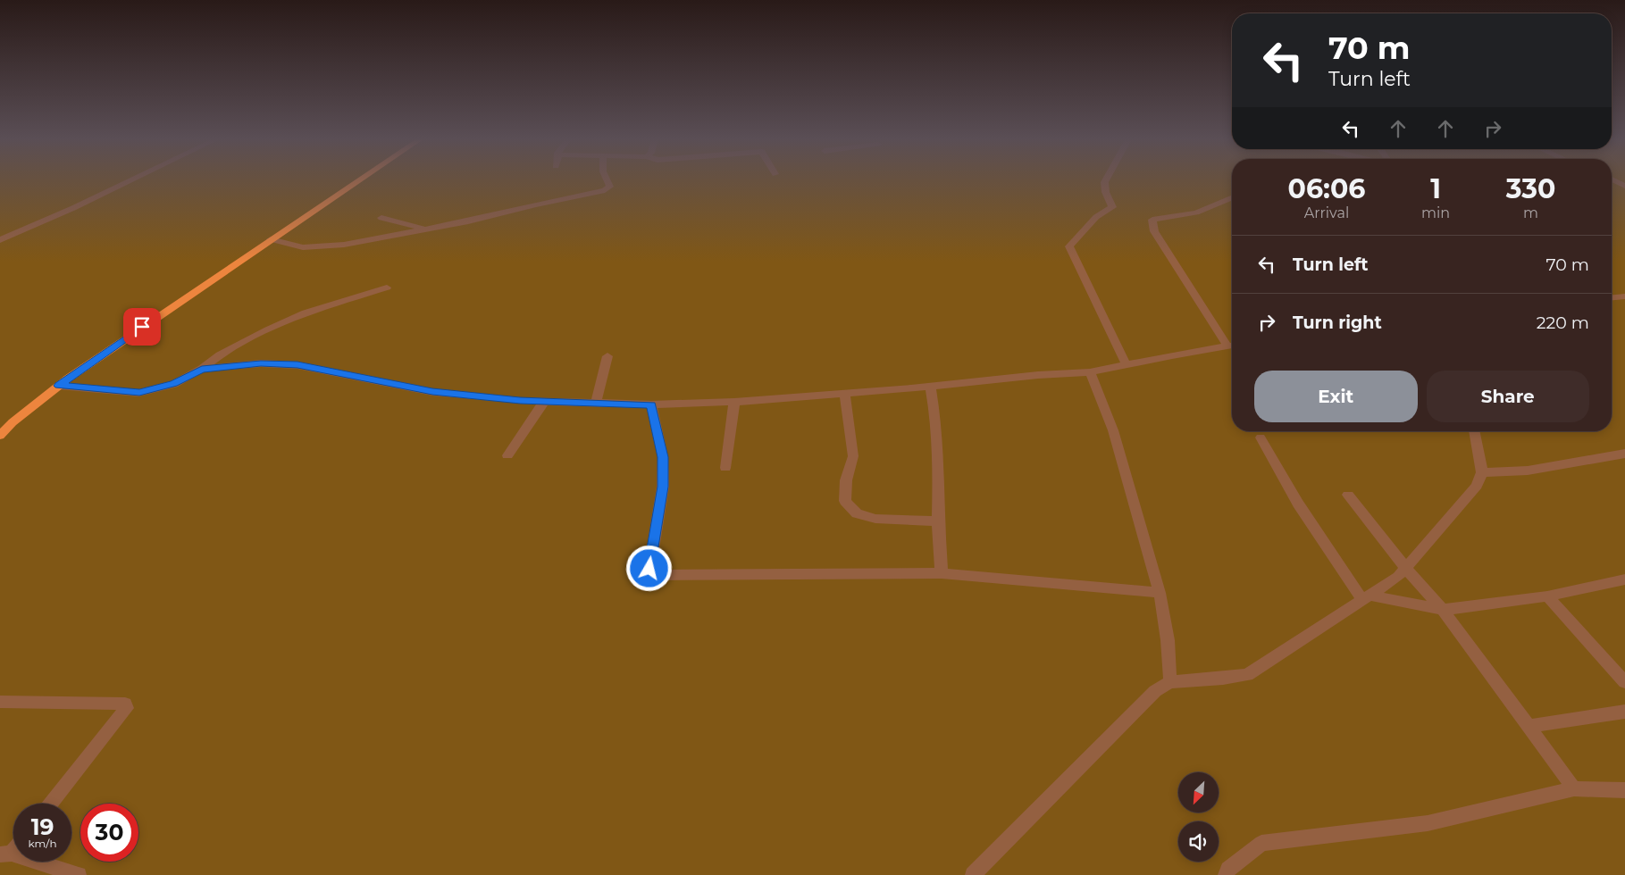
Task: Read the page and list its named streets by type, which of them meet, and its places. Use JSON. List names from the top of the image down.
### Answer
{
  "north": "bottom left",
  "page": {
    "turn": ["70 m", "Turn left"],
    "eta": [
      "06:06",
      "Arrival",
      "1",
      "min",
      "330",
      "m"
    ],
    "list": [
      {
        "name": "Turn left",
        "value": "70 m"
      },
      {
        "name": "Turn right",
        "value": "220 m"
      }
    ],
    "buttons": ["Exit", "Share"],
    "speed": "19 km/h",
    "limit": "30"
  }
}
